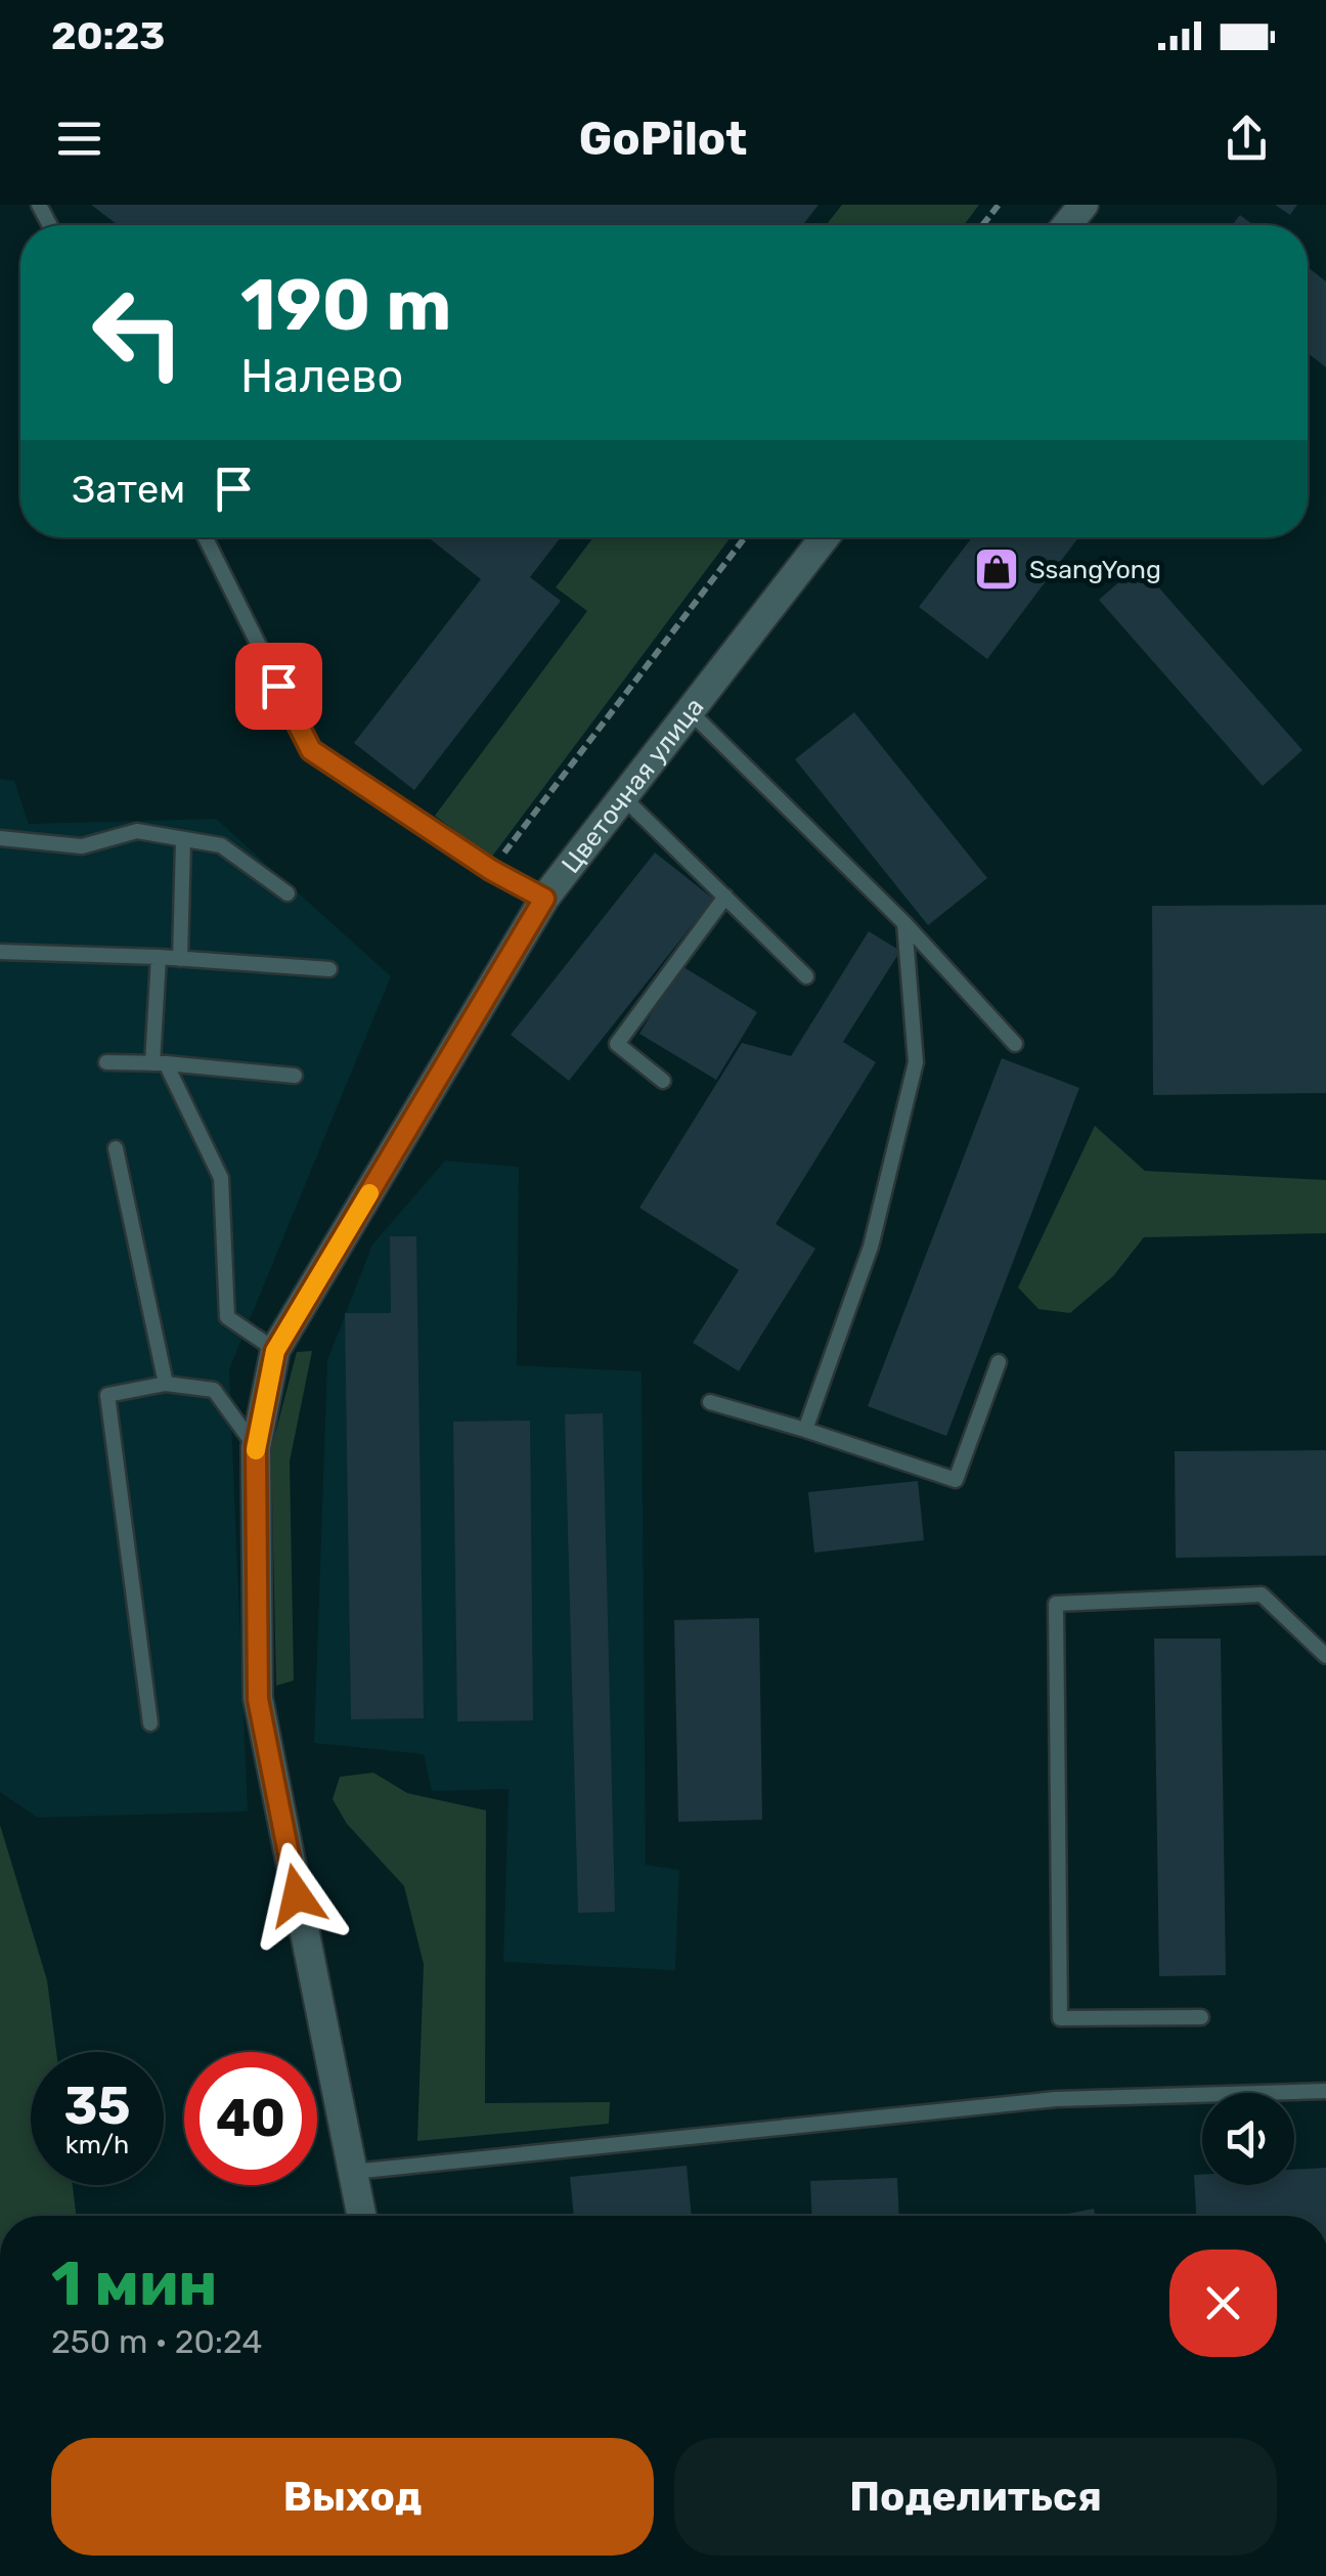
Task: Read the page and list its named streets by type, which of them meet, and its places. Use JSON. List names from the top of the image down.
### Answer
{
  "streets": {
    "street": ["Цветочная улица"]
  },
  "places": {
    "shop": ["SsangYong"]
  },
  "page": {
    "status": "20:23",
    "header": "GoPilot",
    "turn": ["190 m", "Налево"],
    "then": "Затем",
    "speed": "35 km/h",
    "limit": "40",
    "heading": ["1 мин", "250 m · 20:24"],
    "buttons": ["Выход", "Поделиться"]
  }
}
